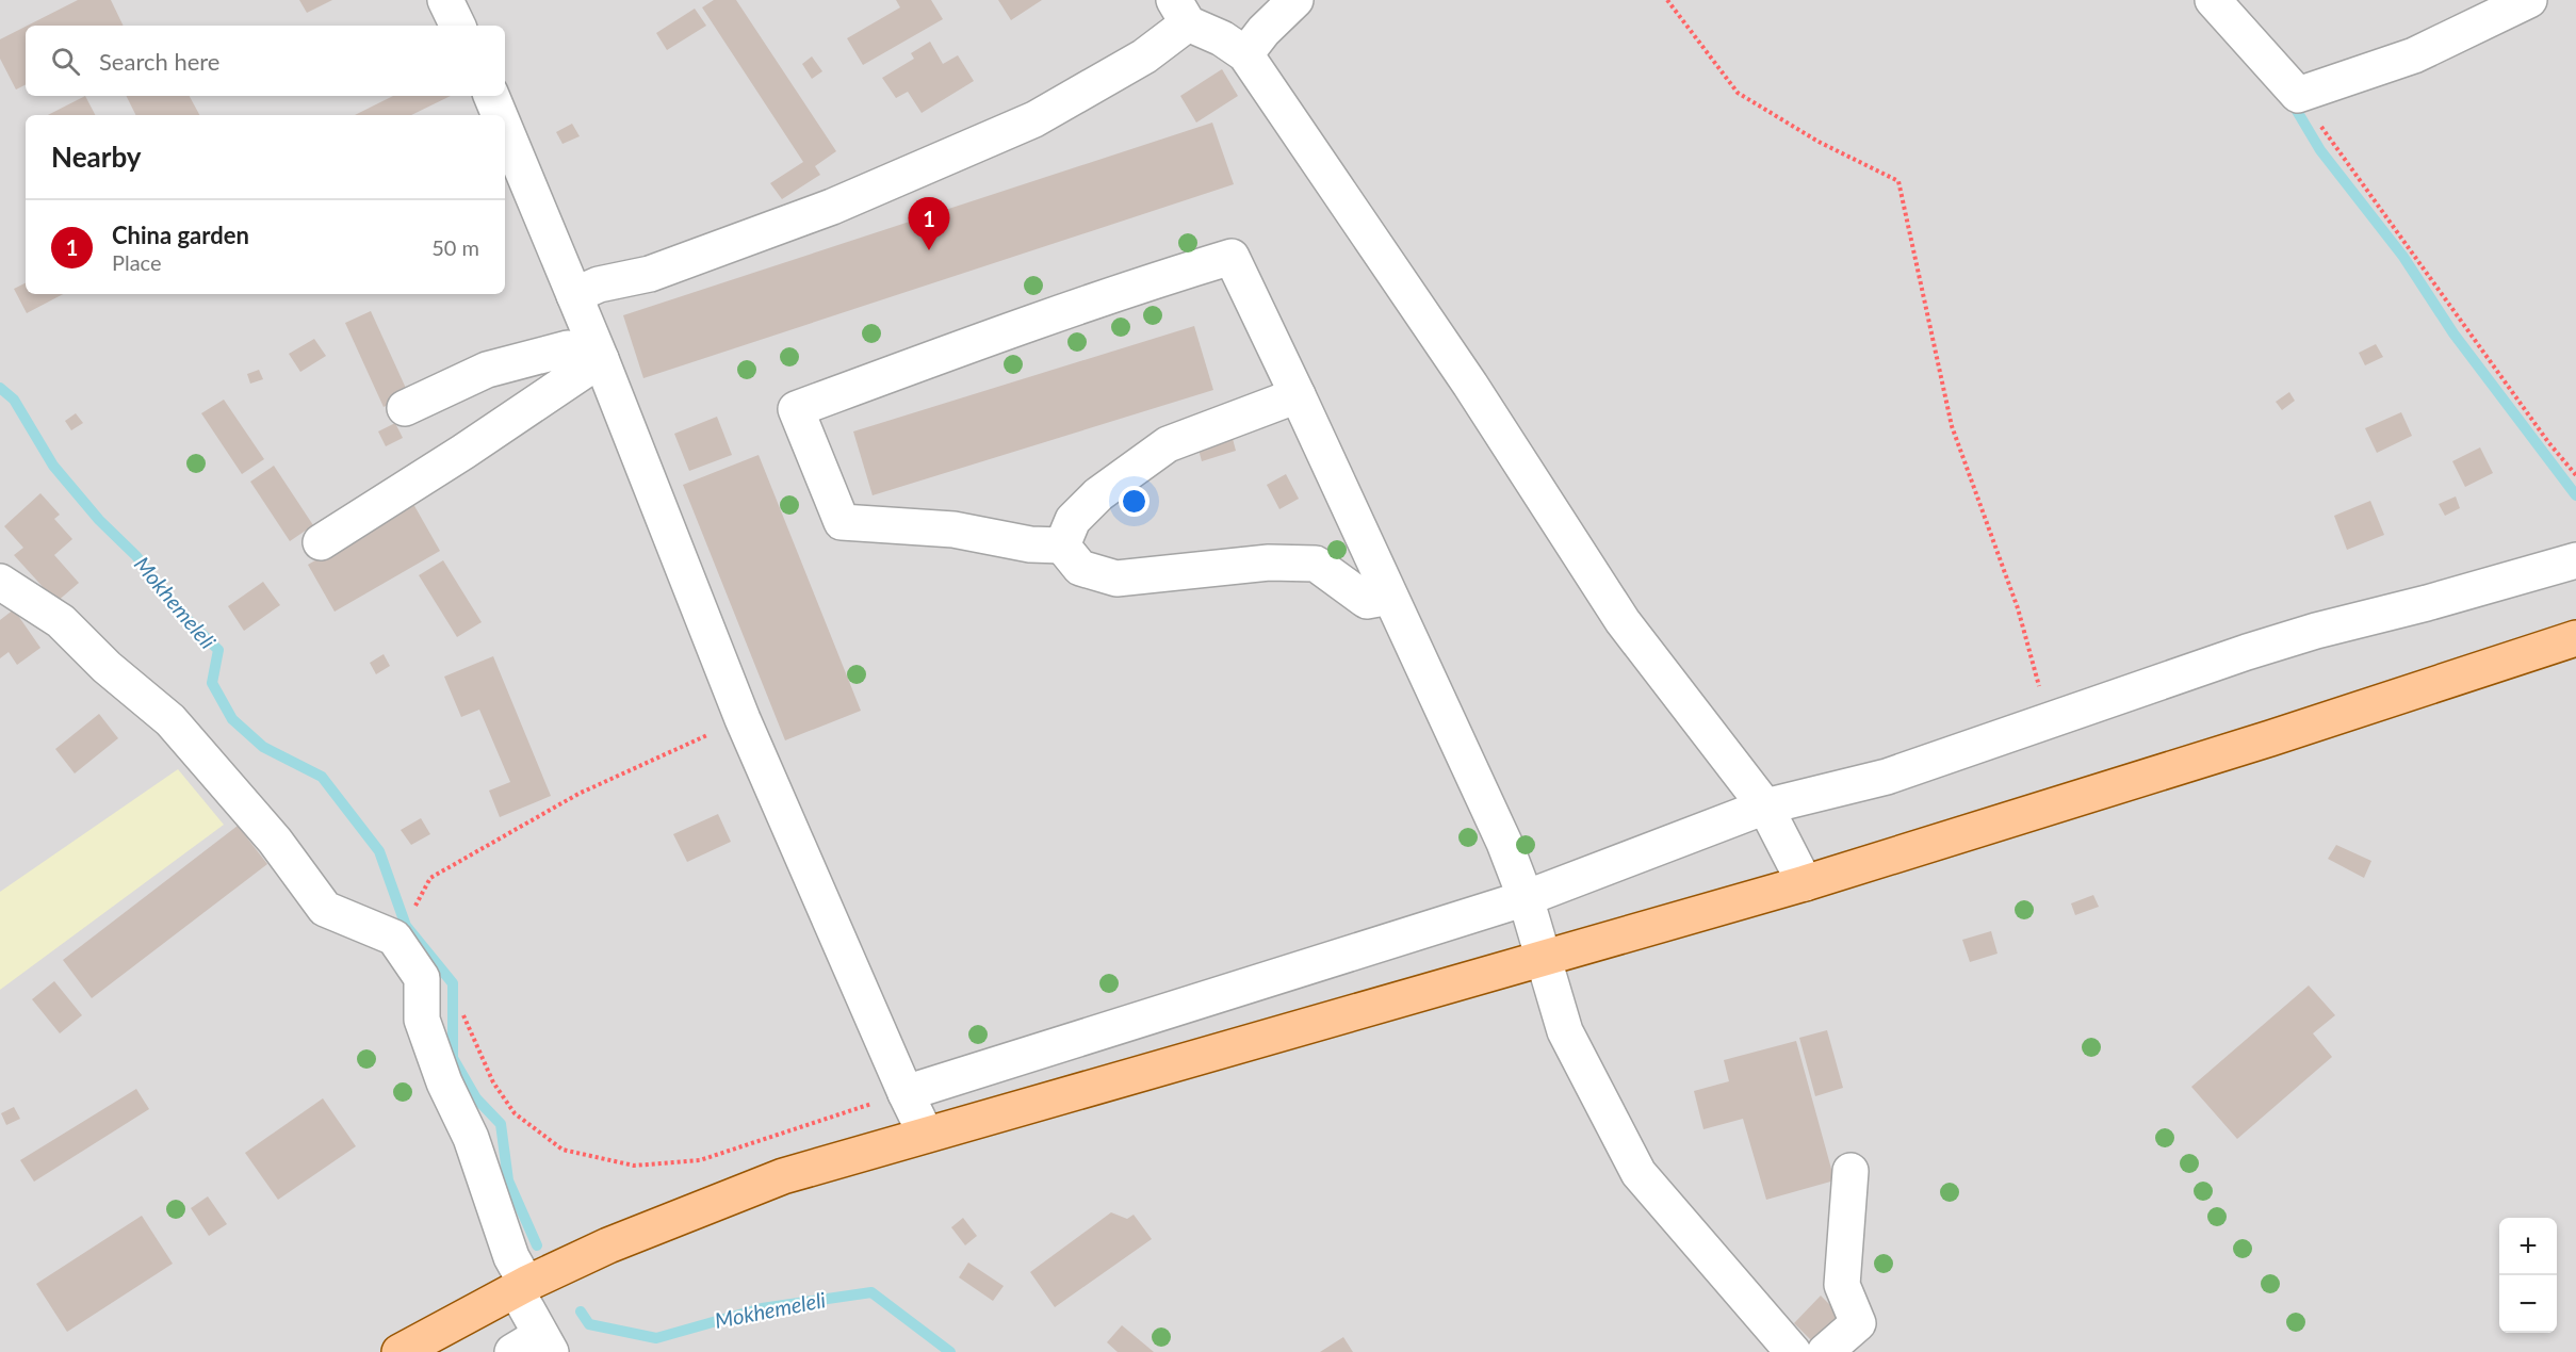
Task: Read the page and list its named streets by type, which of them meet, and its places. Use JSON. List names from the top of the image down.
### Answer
{
  "water": ["Mokhemeleli"],
  "page": {
    "search": "Search here",
    "heading": "Nearby",
    "pins": "1",
    "list": [
      {
        "mark": "1",
        "name": "China garden",
        "note": "Place",
        "value": "50 m"
      }
    ],
    "map_buttons": ["+", "−"]
  }
}
